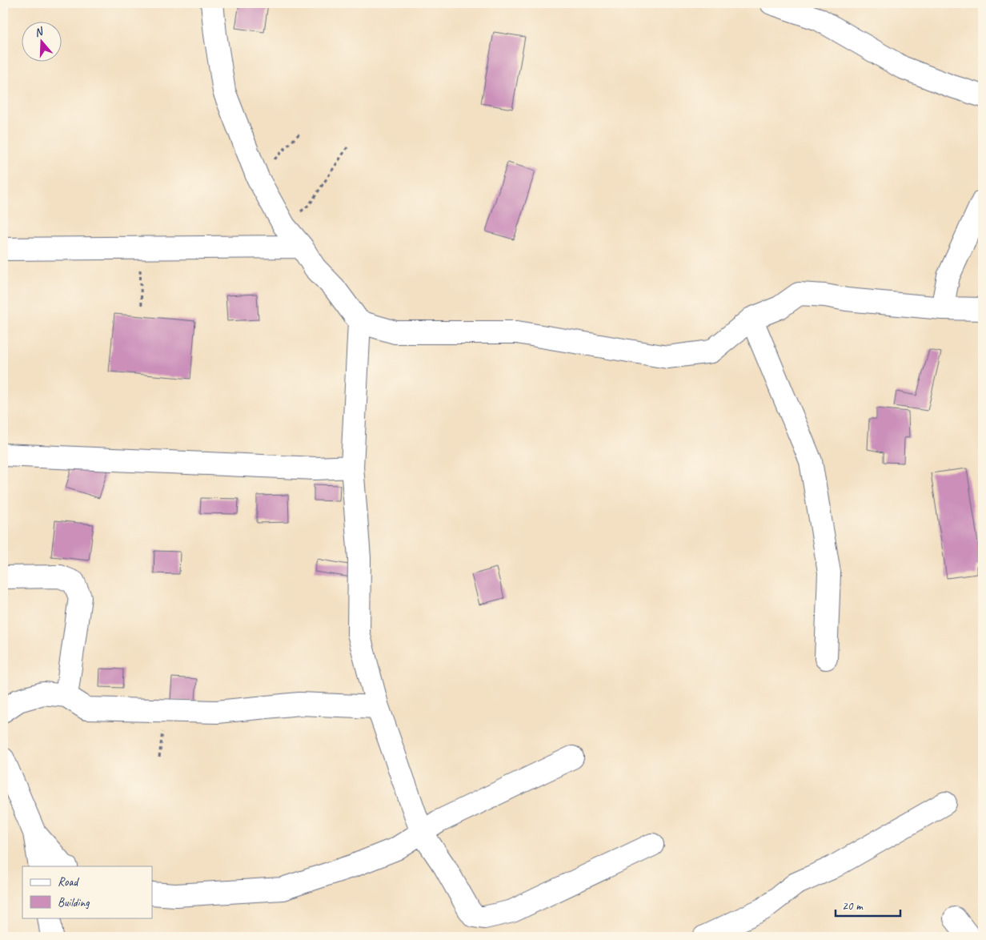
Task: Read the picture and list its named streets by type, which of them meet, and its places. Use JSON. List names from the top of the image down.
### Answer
{
  "legend": ["Road", "Building"],
  "scale_bar": "20 m",
  "north": "top"
}
